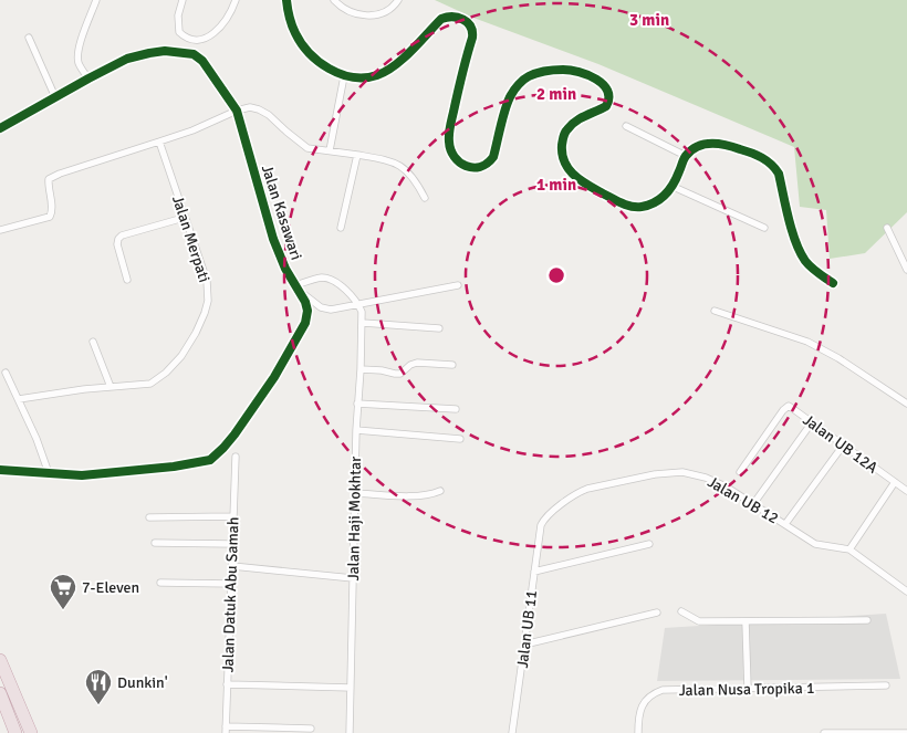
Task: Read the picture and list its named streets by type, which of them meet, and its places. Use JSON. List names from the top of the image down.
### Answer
{
  "streets": {
    "street": [
      "Jalan Kasawari",
      "Jalan Merpati",
      "Jalan UB 12A",
      "Jalan UB 12",
      "Jalan Haji Mokhtar",
      "Jalan Datuk Abu Samah",
      "Jalan UB 11",
      "Jalan Nusa Tropika 1"
    ]
  },
  "crossings": [
    ["Jalan UB 12", "Jalan UB 11"]
  ],
  "places": {
    "supermarket": ["7-Eleven"],
    "restaurant": ["Dunkin'"]
  },
  "rings": ["3 min", "2 min", "1 min"]
}
